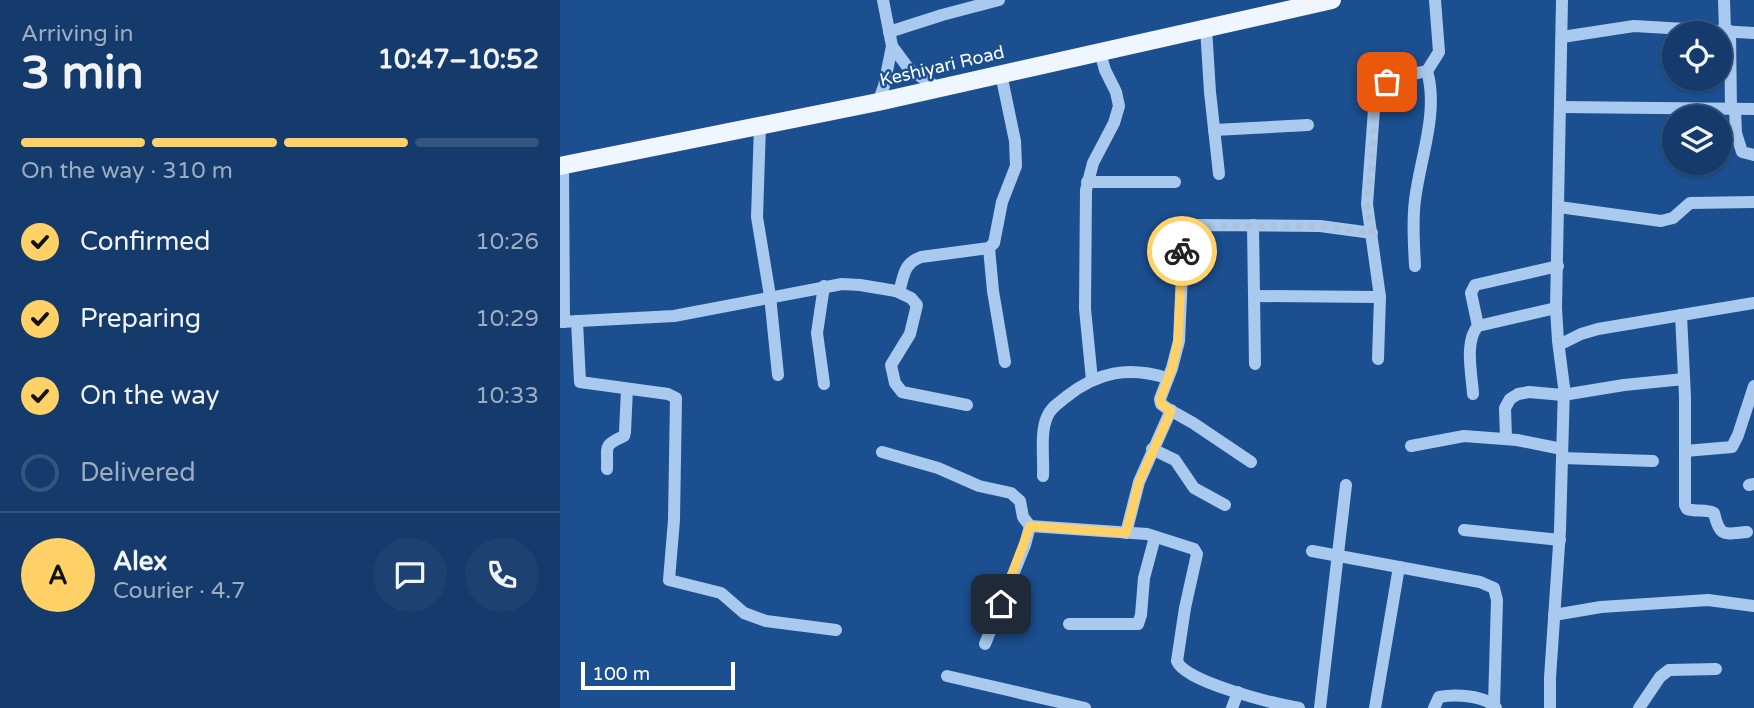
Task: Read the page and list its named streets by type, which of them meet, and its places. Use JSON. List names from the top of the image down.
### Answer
{
  "streets": {
    "main road": ["Keshiyari Road"]
  },
  "scale_bar": "100 m",
  "page": {
    "heading": ["3 min", "Arriving in", "10:47–10:52"],
    "panel": ["Alex", "Courier · 4.7"],
    "bar": "On the way · 310 m",
    "list": [
      ["Confirmed", "10:26"],
      ["Preparing", "10:29"],
      ["On the way", "10:33"],
      "Delivered"
    ],
    "round": "A",
    "scale": "100 m"
  }
}
